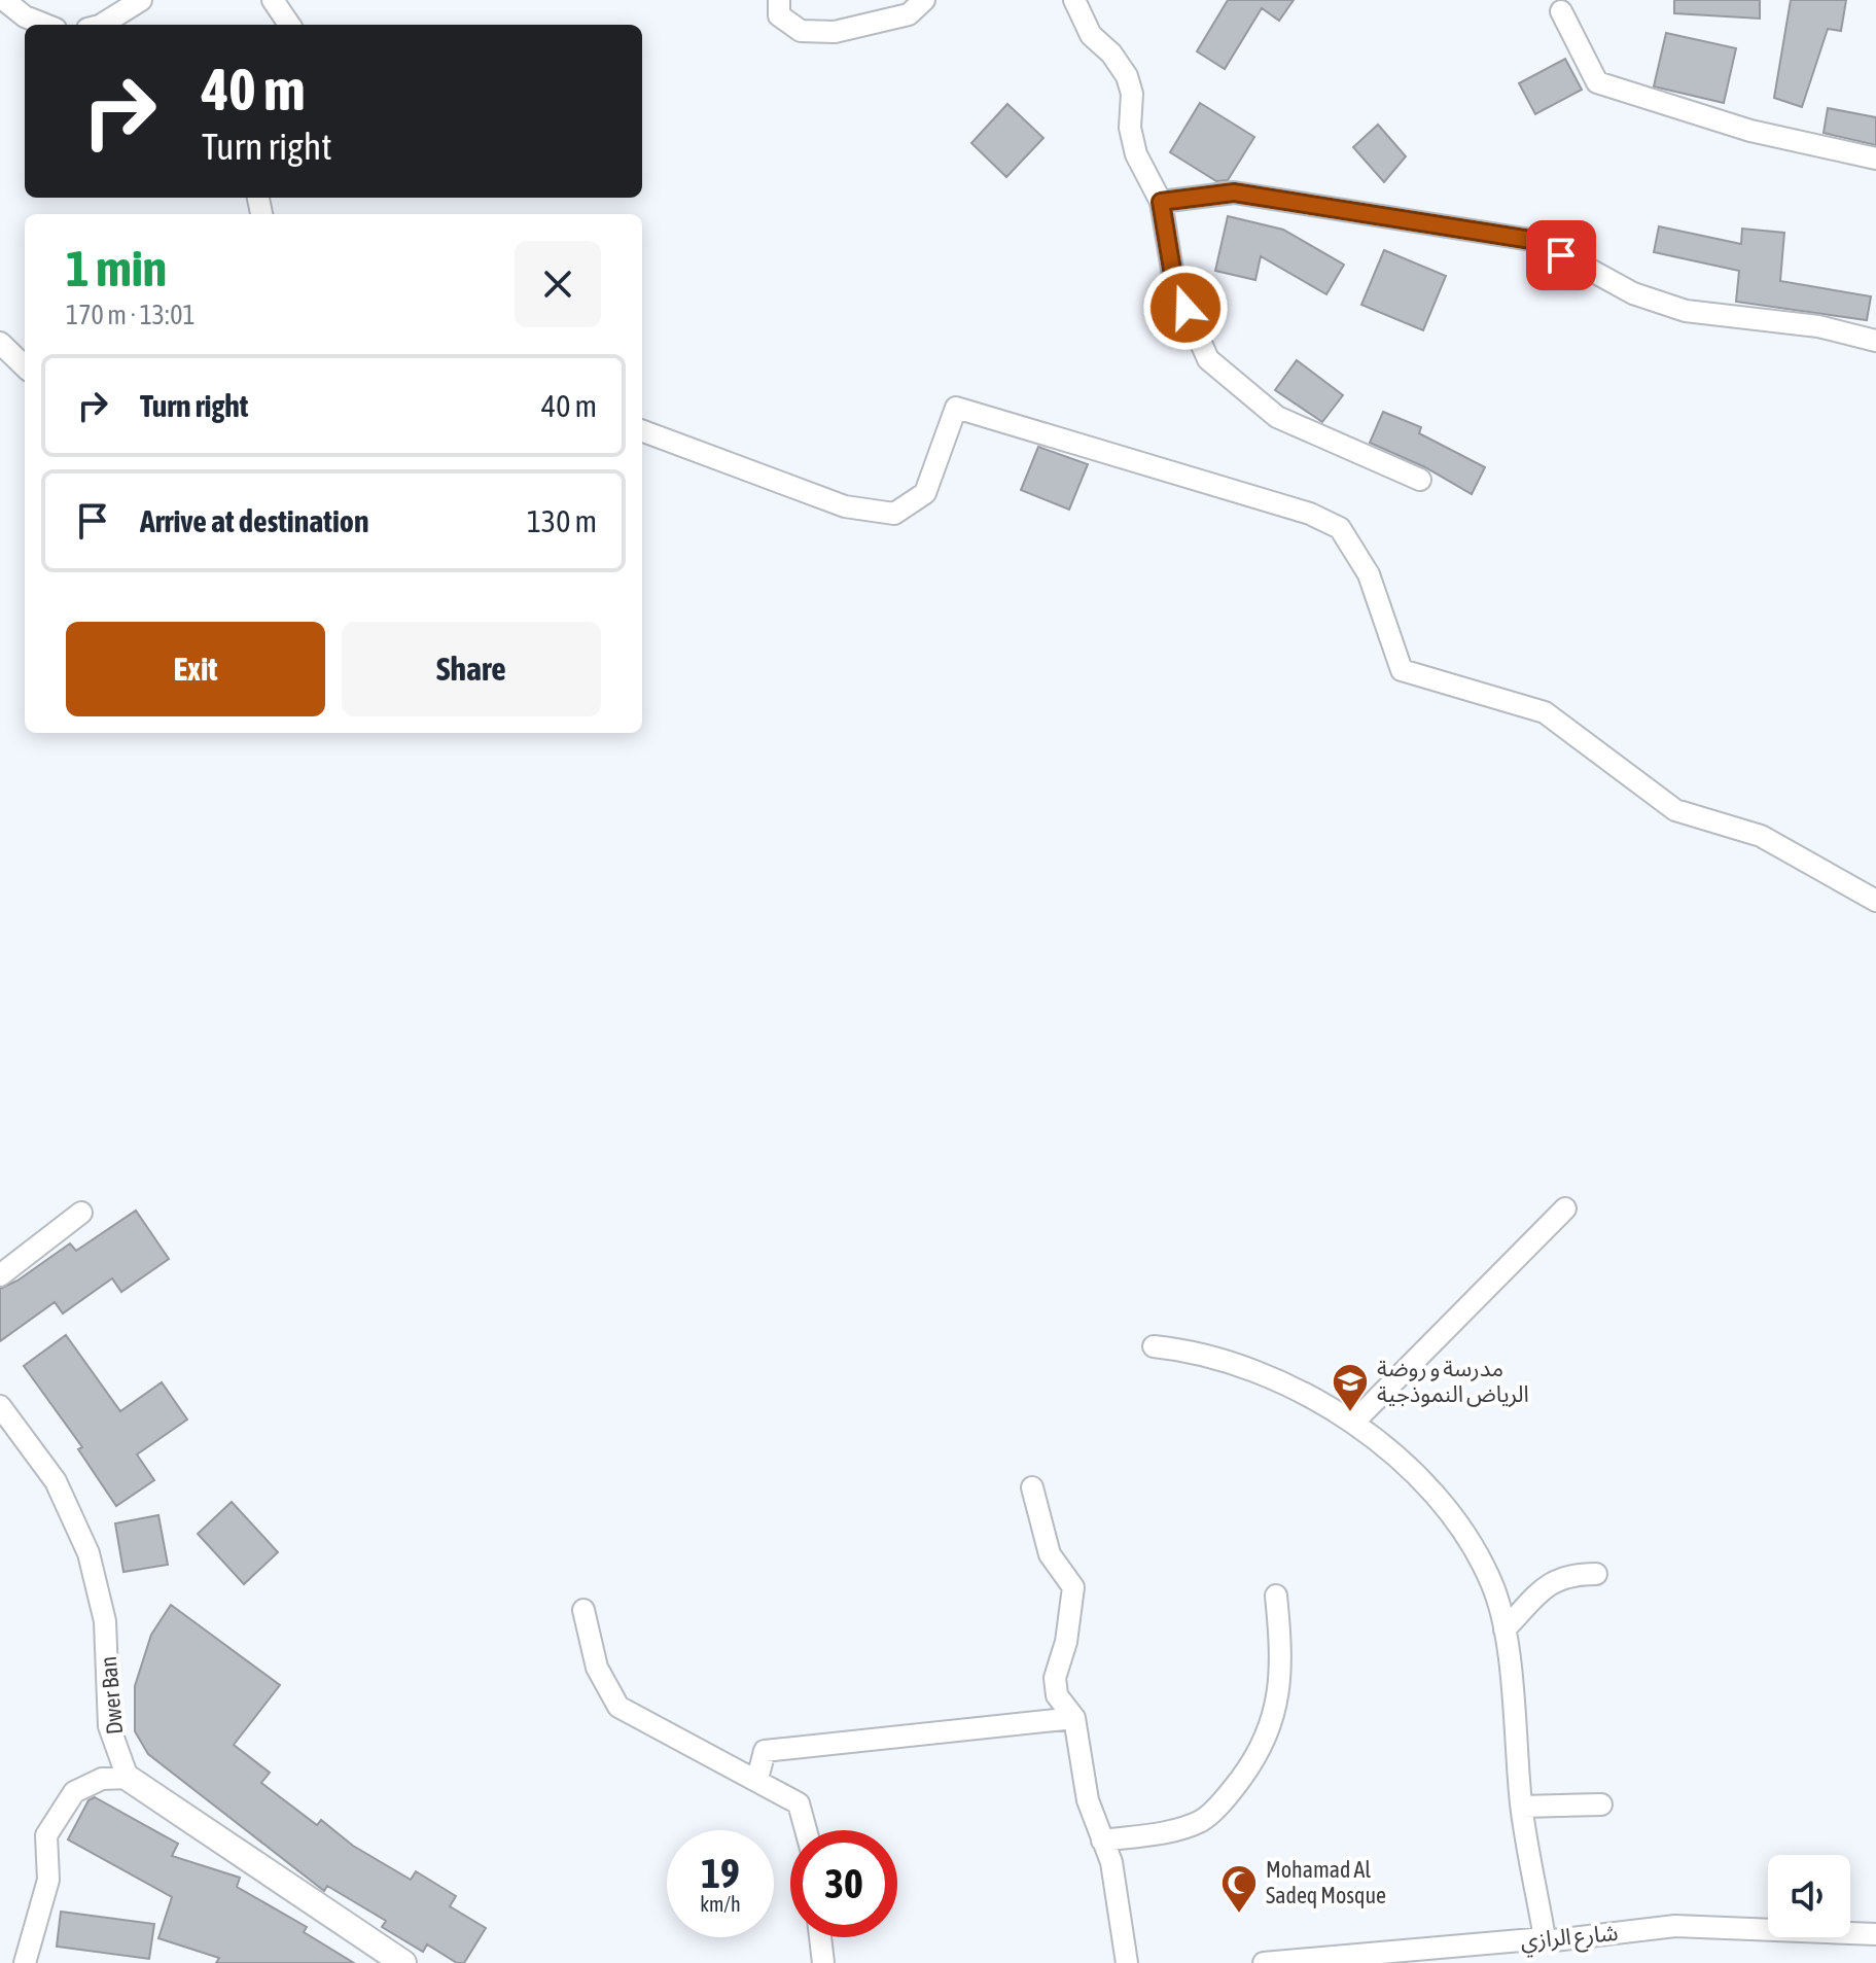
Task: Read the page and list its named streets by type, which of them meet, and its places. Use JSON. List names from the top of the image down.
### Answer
{
  "streets": {
    "street": ["Dwer Ban", "شارع الرازي"]
  },
  "places": {
    "school or university": ["مدرسة و روضة الرياض النموذجية"],
    "mosque": ["Mohamad Al Sadeq Mosque"]
  },
  "page": {
    "turn": ["40 m", "Turn right"],
    "heading": ["1 min", "170 m · 13:01"],
    "list": [
      {
        "name": "Turn right",
        "value": "40 m"
      },
      {
        "name": "Arrive at destination",
        "value": "130 m"
      }
    ],
    "buttons": ["Exit", "Share"],
    "speed": "19 km/h",
    "limit": "30"
  }
}
